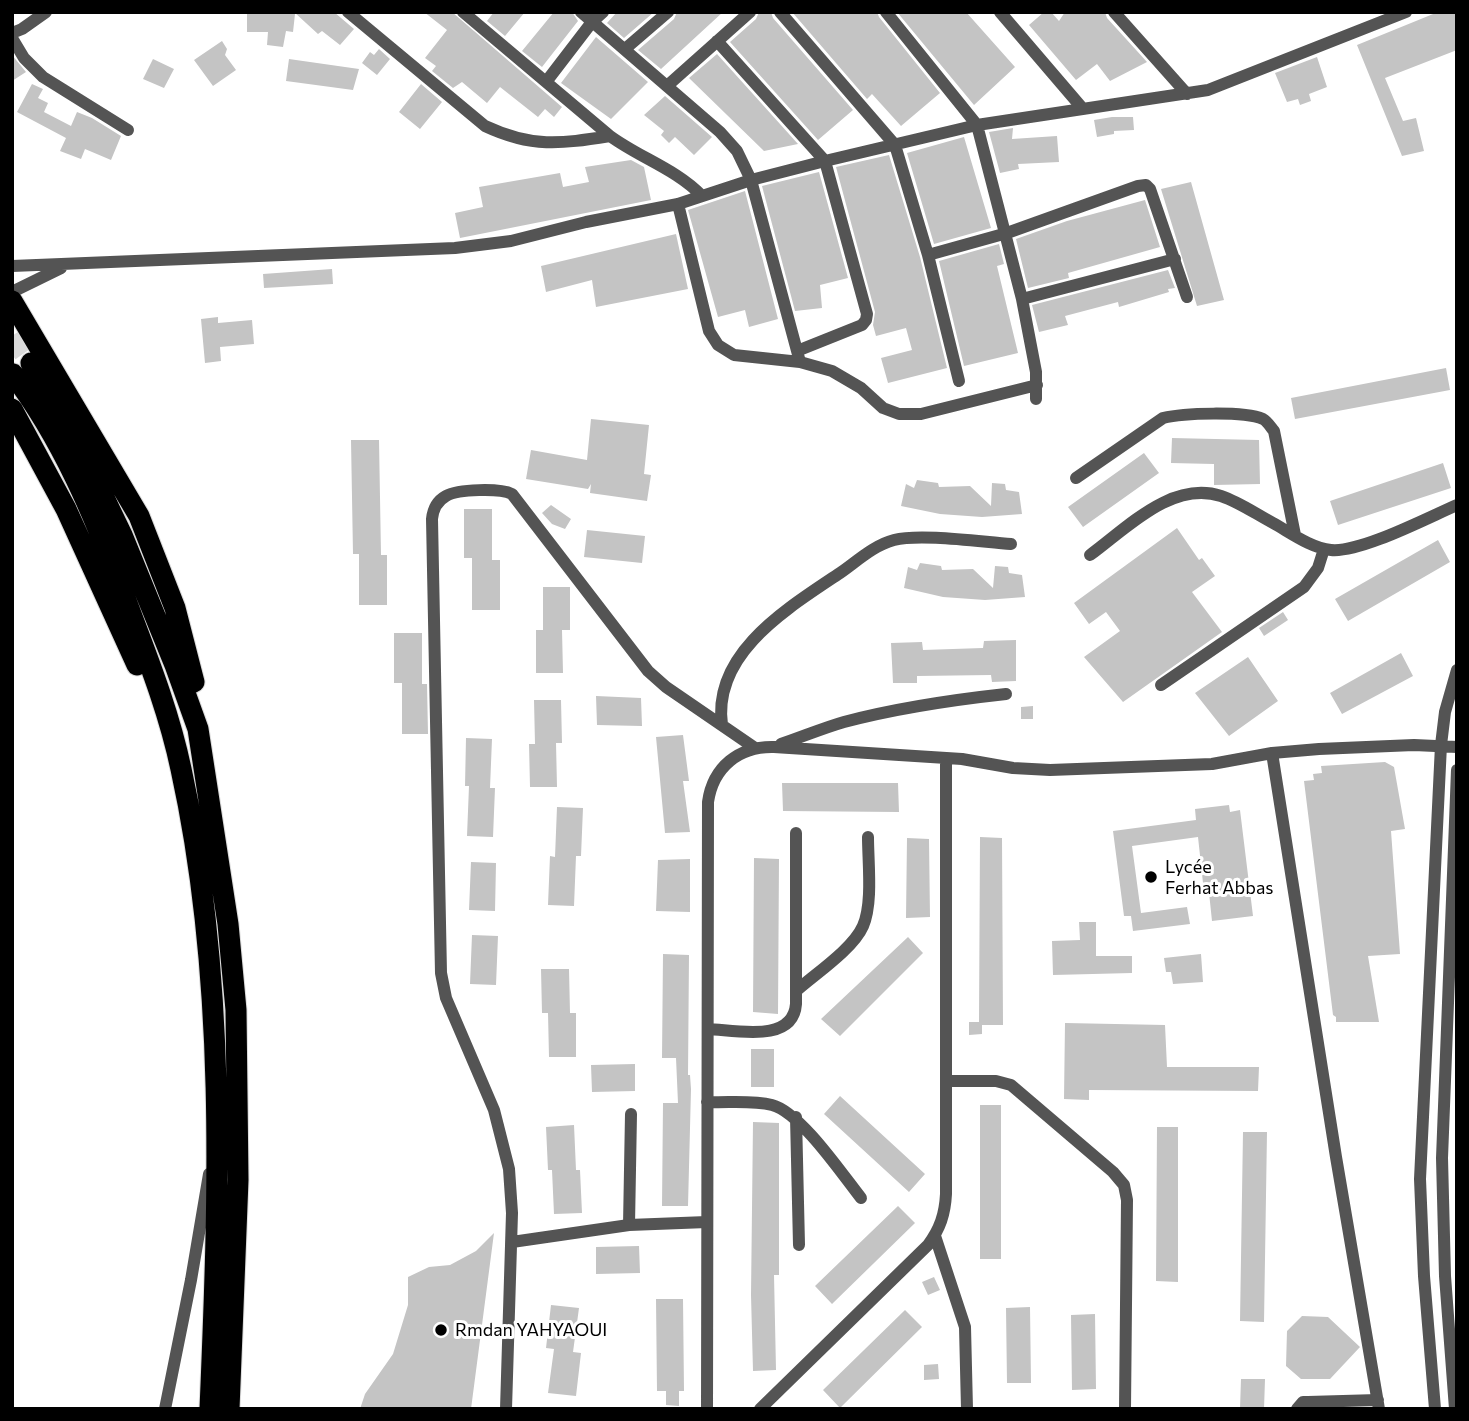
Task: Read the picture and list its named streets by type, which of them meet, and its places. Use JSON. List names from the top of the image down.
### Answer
{
  "places": ["Lycée Ferhat Abbas", "Rmdan YAHYAOUI"]
}
